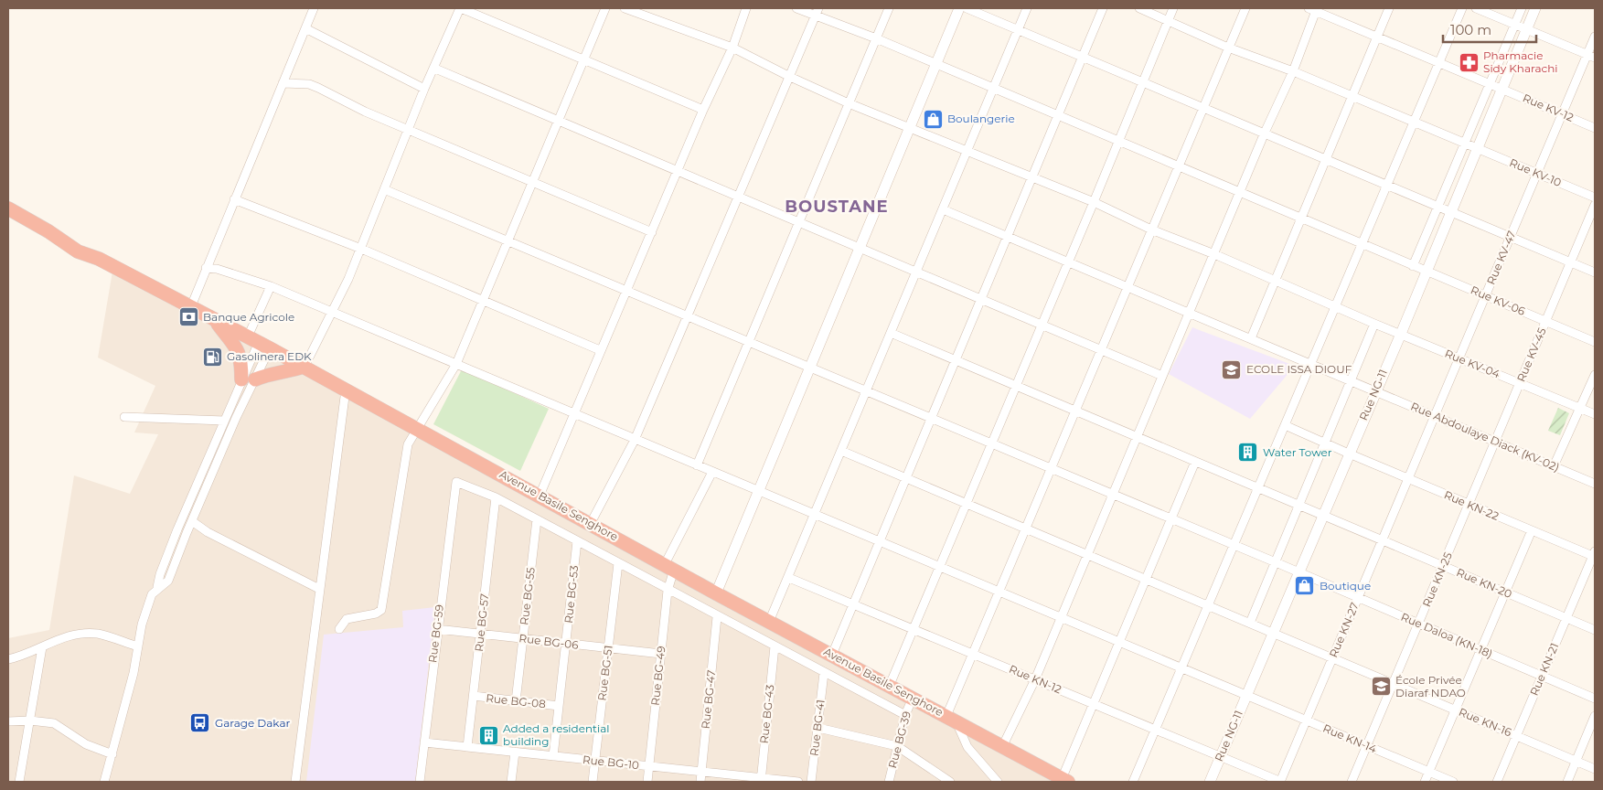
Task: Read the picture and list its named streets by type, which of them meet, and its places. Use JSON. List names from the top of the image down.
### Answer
{
  "streets": {
    "highway": ["Avenue Basile Senghore"],
    "street": [
      "Rue KV-12",
      "Rue KV-10",
      "Rue KV-47",
      "Rue KV-06",
      "Rue KV-45",
      "Rue KV-04",
      "Rue NG-11",
      "Rue Abdoulaye Diack (KV-02)",
      "Rue KN-22",
      "Rue KN-25",
      "Rue KN-20",
      "Rue BG-53",
      "Rue BG-55",
      "Rue BG-57",
      "Rue KN-27",
      "Rue BG-59",
      "Rue Daloa (KN-18)",
      "Rue BG-06",
      "Rue KN-21",
      "Rue BG-51",
      "Rue BG-49",
      "Rue KN-12",
      "Rue BG-47",
      "Rue BG-08",
      "Rue BG-43",
      "Rue KN-16",
      "Rue BG-41",
      "Rue KN-14",
      "Rue BG-39",
      "Rue BG-10"
    ]
  },
  "crossings": [
    ["Rue KV-12", "Rue KV-47"],
    ["Rue KV-12", "Rue NG-11"],
    ["Rue KV-10", "Rue KV-47"],
    ["Rue KV-10", "Rue NG-11"],
    ["Rue KV-47", "Rue KV-06"],
    ["Rue KV-47", "Rue KV-04"],
    ["Rue KV-47", "Rue Abdoulaye Diack (KV-02)"],
    ["Rue KV-47", "Rue KN-22"],
    ["Rue KV-47", "Rue KN-27"],
    ["Rue KV-06", "Rue KV-45"],
    ["Rue KV-06", "Rue NG-11"],
    ["Rue KV-45", "Rue KV-04"],
    ["Rue KV-45", "Rue Abdoulaye Diack (KV-02)"],
    ["Rue KV-45", "Rue KN-22"],
    ["Rue KV-45", "Rue KN-25"],
    ["Rue KV-04", "Rue NG-11"],
    ["Rue NG-11", "Rue Abdoulaye Diack (KV-02)"],
    ["Rue NG-11", "Rue KN-22"],
    ["Rue NG-11", "Rue KN-20"],
    ["Rue NG-11", "Rue Daloa (KN-18)"],
    ["Rue NG-11", "Rue KN-12"],
    ["Rue NG-11", "Rue KN-16"],
    ["Rue NG-11", "Rue KN-14"],
    ["Avenue Basile Senghore", "Rue BG-49"],
    ["Avenue Basile Senghore", "Rue BG-39"],
    ["Rue KN-22", "Rue KN-25"],
    ["Rue KN-22", "Rue KN-27"],
    ["Rue KN-22", "Rue KN-21"],
    ["Rue KN-25", "Rue KN-20"],
    ["Rue KN-25", "Rue Daloa (KN-18)"],
    ["Rue KN-25", "Rue KN-16"],
    ["Rue KN-25", "Rue KN-14"],
    ["Rue KN-20", "Rue KN-27"],
    ["Rue KN-20", "Rue KN-21"],
    ["Rue BG-53", "Rue BG-06"],
    ["Rue BG-53", "Rue BG-08"],
    ["Rue BG-53", "Rue BG-10"],
    ["Rue BG-55", "Rue BG-06"],
    ["Rue BG-55", "Rue BG-08"],
    ["Rue BG-57", "Rue BG-59"],
    ["Rue BG-57", "Rue BG-06"],
    ["Rue BG-57", "Rue BG-08"],
    ["Rue BG-57", "Rue BG-10"],
    ["Rue KN-27", "Rue Daloa (KN-18)"],
    ["Rue KN-27", "Rue KN-12"],
    ["Rue KN-27", "Rue KN-16"],
    ["Rue KN-27", "Rue KN-14"],
    ["Rue BG-59", "Rue BG-06"],
    ["Rue BG-59", "Rue BG-10"],
    ["Rue Daloa (KN-18)", "Rue KN-21"],
    ["Rue BG-06", "Rue BG-51"],
    ["Rue BG-06", "Rue BG-49"],
    ["Rue KN-21", "Rue KN-16"],
    ["Rue BG-51", "Rue BG-10"],
    ["Rue BG-49", "Rue KN-14"],
    ["Rue BG-49", "Rue BG-10"],
    ["Rue BG-47", "Rue BG-10"],
    ["Rue BG-43", "Rue BG-10"]
  ],
  "districts": ["BOUSTANE"],
  "places": {
    "pharmacy": ["Pharmacie Sidy Kharachi"],
    "shop": ["Boulangerie", "Boutique"],
    "bank": ["Banque Agricole"],
    "fuel station": ["Gasolinera EDK"],
    "school or university": ["ECOLE ISSA DIOUF", "École Privée Diaraf NDAO"],
    "building": ["Water Tower", "Added a residential building"],
    "bus stop": ["Garage Dakar"]
  },
  "scale_bar": "100 m"
}
